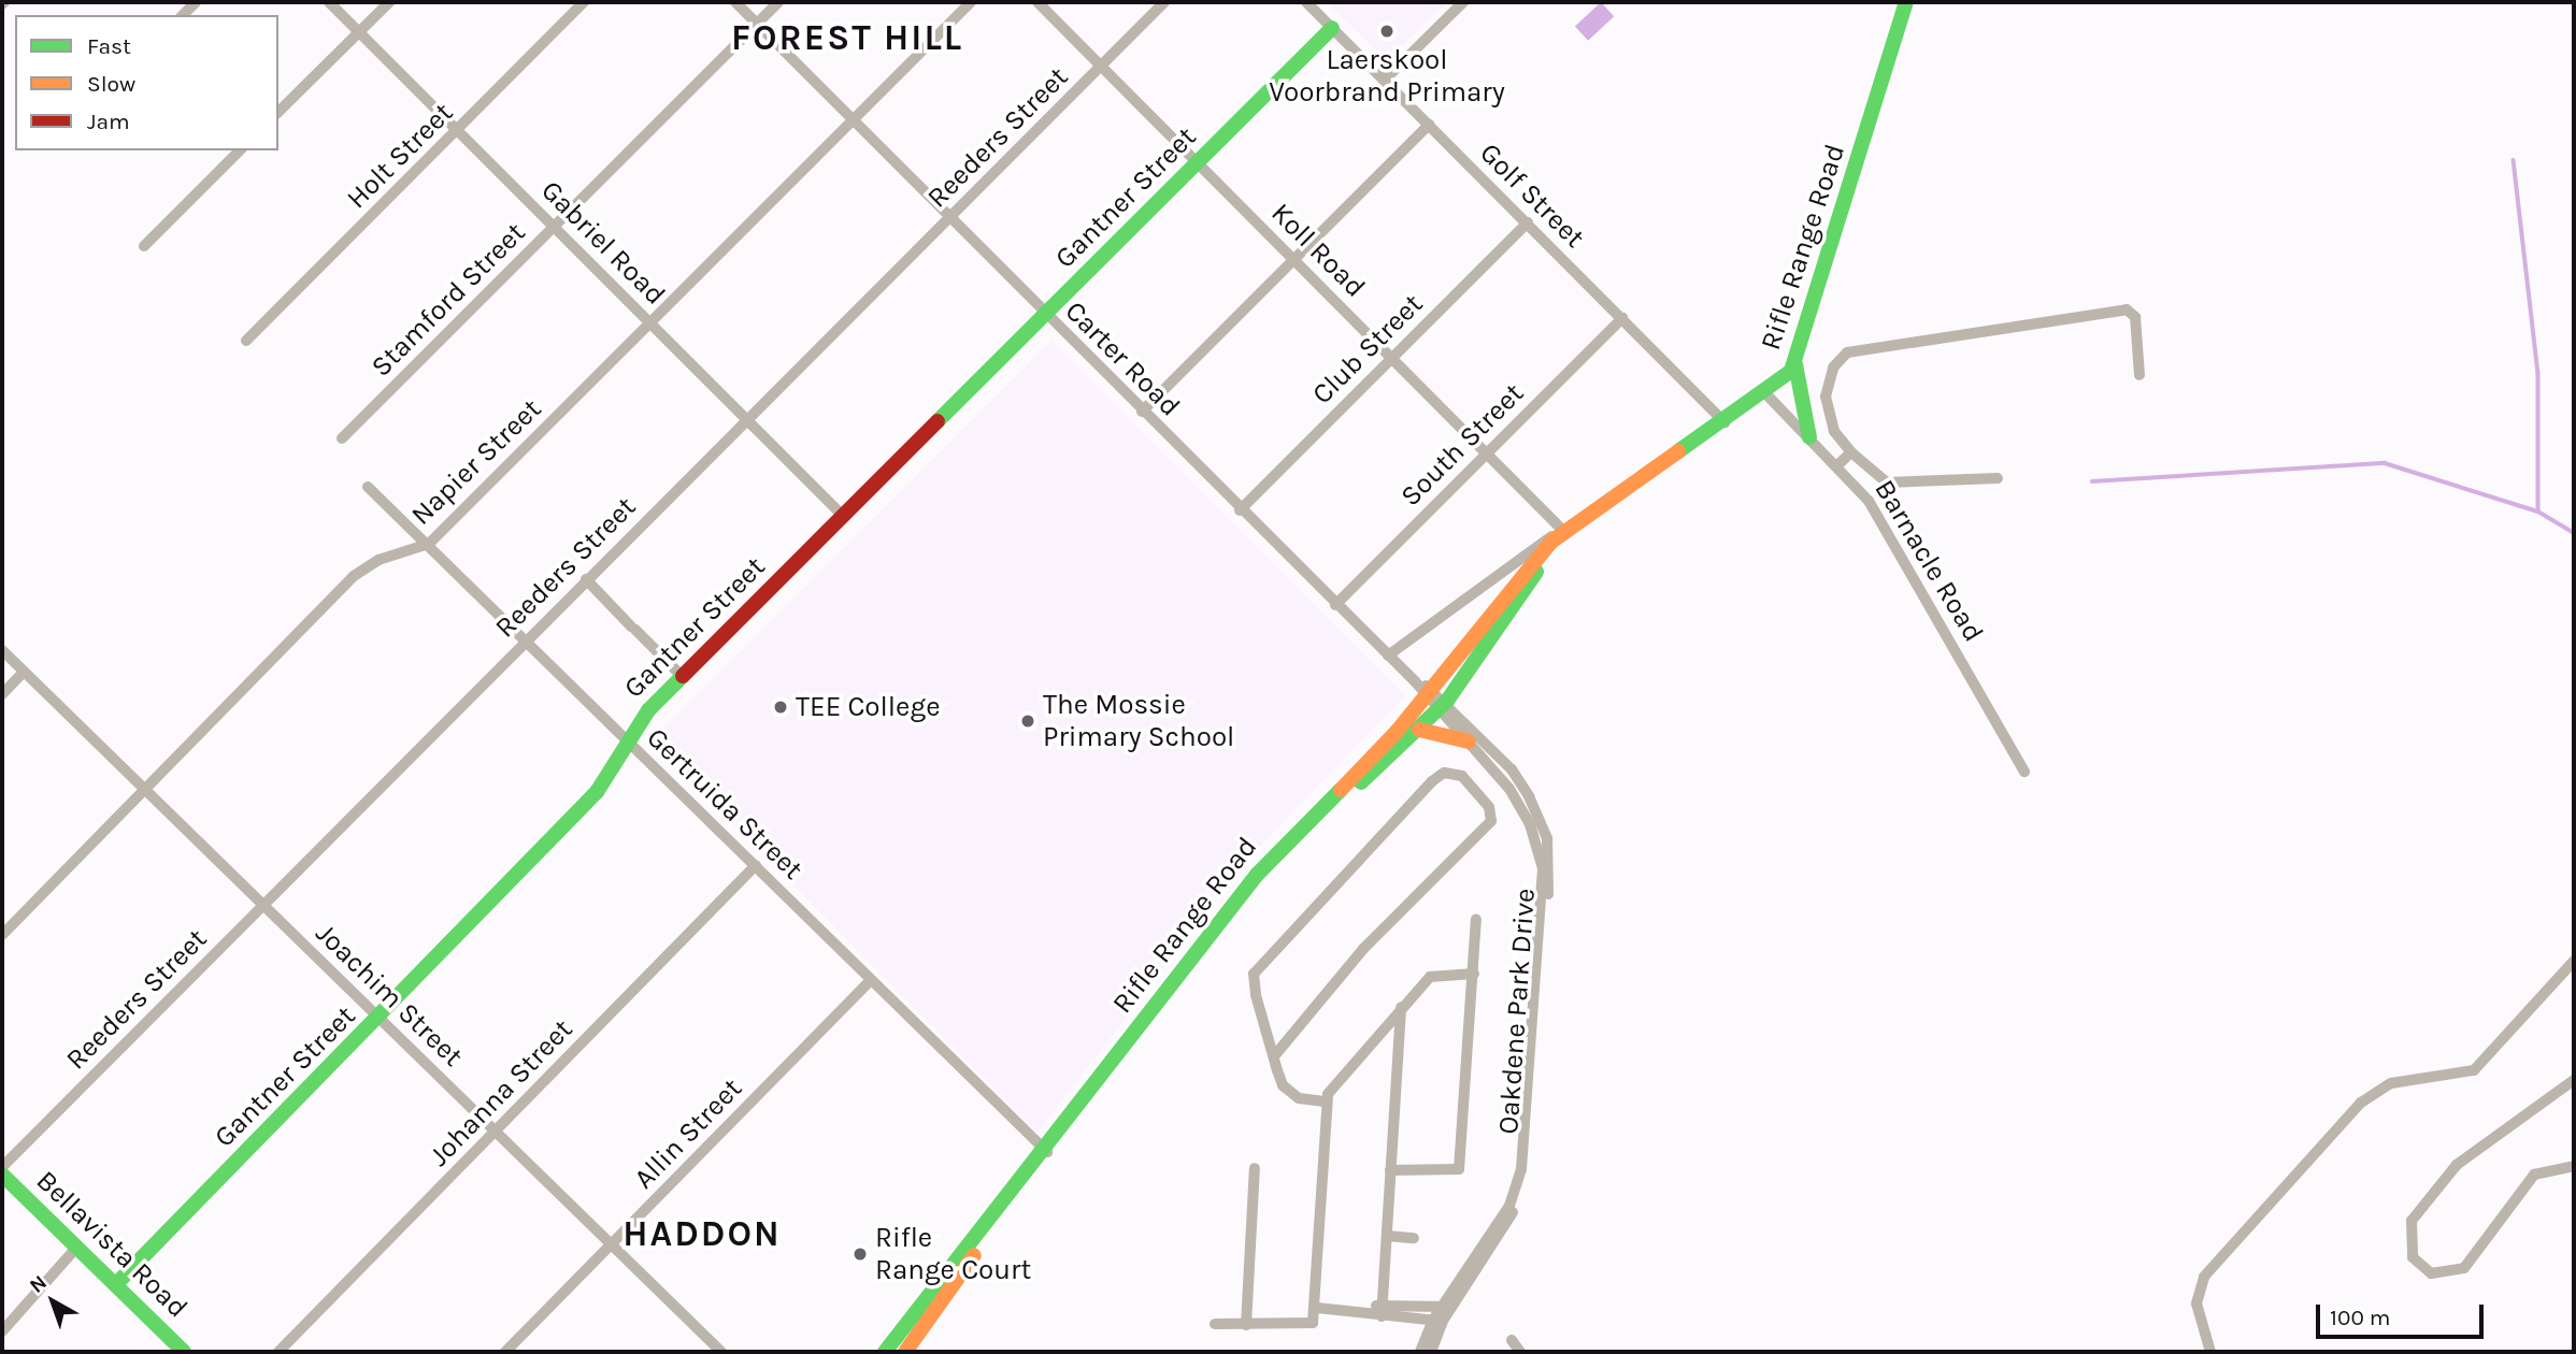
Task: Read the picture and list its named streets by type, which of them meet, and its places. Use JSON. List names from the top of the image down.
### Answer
{
  "streets": {
    "main road": ["Gantner Street", "Rifle Range Road", "Bellavista Road"],
    "street": [
      "Reeders Street",
      "Holt Street",
      "Golf Street",
      "Gabriel Road",
      "Koll Road",
      "Stamford Street",
      "Club Street",
      "Carter Road",
      "South Street",
      "Napier Street",
      "Barnacle Road",
      "Gertruida Street",
      "Joachim Street",
      "Oakdene Park Drive",
      "Johanna Street",
      "Allin Street"
    ]
  },
  "crossings": [
    ["Reeders Street", "Gabriel Road"],
    ["Reeders Street", "Koll Road"],
    ["Reeders Street", "Carter Road"],
    ["Reeders Street", "Gertruida Street"],
    ["Reeders Street", "Joachim Street"],
    ["Holt Street", "Gabriel Road"],
    ["Golf Street", "Gantner Street"],
    ["Golf Street", "Rifle Range Road"],
    ["Golf Street", "Club Street"],
    ["Golf Street", "South Street"],
    ["Gantner Street", "Gabriel Road"],
    ["Gantner Street", "Koll Road"],
    ["Gantner Street", "Carter Road"],
    ["Gantner Street", "Gertruida Street"],
    ["Gantner Street", "Joachim Street"],
    ["Gantner Street", "Bellavista Road"],
    ["Gabriel Road", "Stamford Street"],
    ["Gabriel Road", "Napier Street"],
    ["Rifle Range Road", "Koll Road"],
    ["Rifle Range Road", "Carter Road"],
    ["Rifle Range Road", "Barnacle Road"],
    ["Rifle Range Road", "Gertruida Street"],
    ["Rifle Range Road", "Oakdene Park Drive"],
    ["Koll Road", "Club Street"],
    ["Koll Road", "South Street"],
    ["Stamford Street", "Carter Road"],
    ["Club Street", "Carter Road"],
    ["Carter Road", "South Street"],
    ["Carter Road", "Napier Street"],
    ["Carter Road", "Oakdene Park Drive"],
    ["Napier Street", "Gertruida Street"],
    ["Napier Street", "Joachim Street"],
    ["Gertruida Street", "Johanna Street"],
    ["Gertruida Street", "Allin Street"],
    ["Joachim Street", "Johanna Street"],
    ["Joachim Street", "Allin Street"]
  ],
  "districts": ["FOREST HILL", "HADDON"],
  "places": [
    "Laerskool Voorbrand Primary",
    "TEE College",
    "The Mossie Primary School",
    "Rifle Range Court"
  ],
  "legend": ["Fast", "Slow", "Jam"],
  "scale_bar": "100 m",
  "north": "top left"
}
